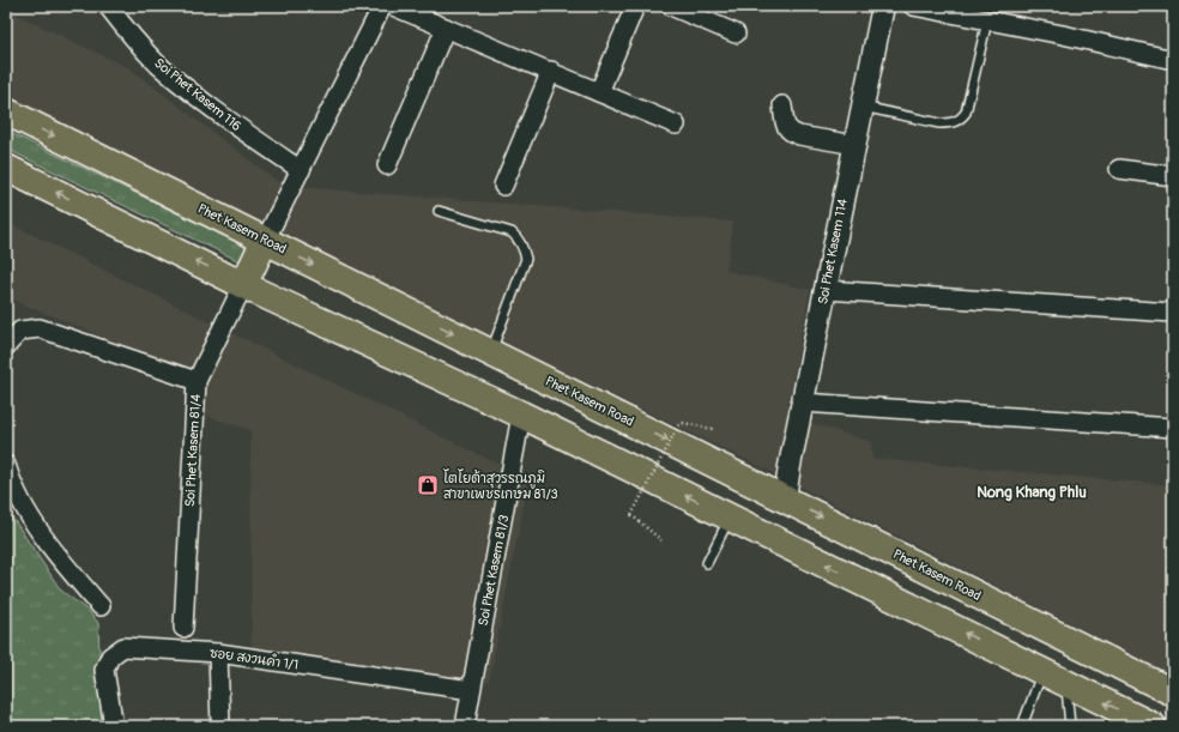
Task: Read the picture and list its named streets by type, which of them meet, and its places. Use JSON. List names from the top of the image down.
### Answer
{
  "streets": {
    "main road": ["Phet Kasem Road"],
    "street": [
      "Soi Phet Kasem 116",
      "Soi Phet Kasem 114",
      "Soi Phet Kasem 81/4",
      "Soi Phet Kasem 81/3",
      "ซอย สงวนคำ 1/1"
    ]
  },
  "crossings": [
    ["Phet Kasem Road", "Soi Phet Kasem 114"],
    ["Soi Phet Kasem 81/3", "ซอย สงวนคำ 1/1"]
  ],
  "districts": ["Nong Khang Phlu"],
  "places": {
    "shop": ["โตโยต้าสุวรรณภูมิ สาขาเพชรเกษม 81/3"]
  }
}
